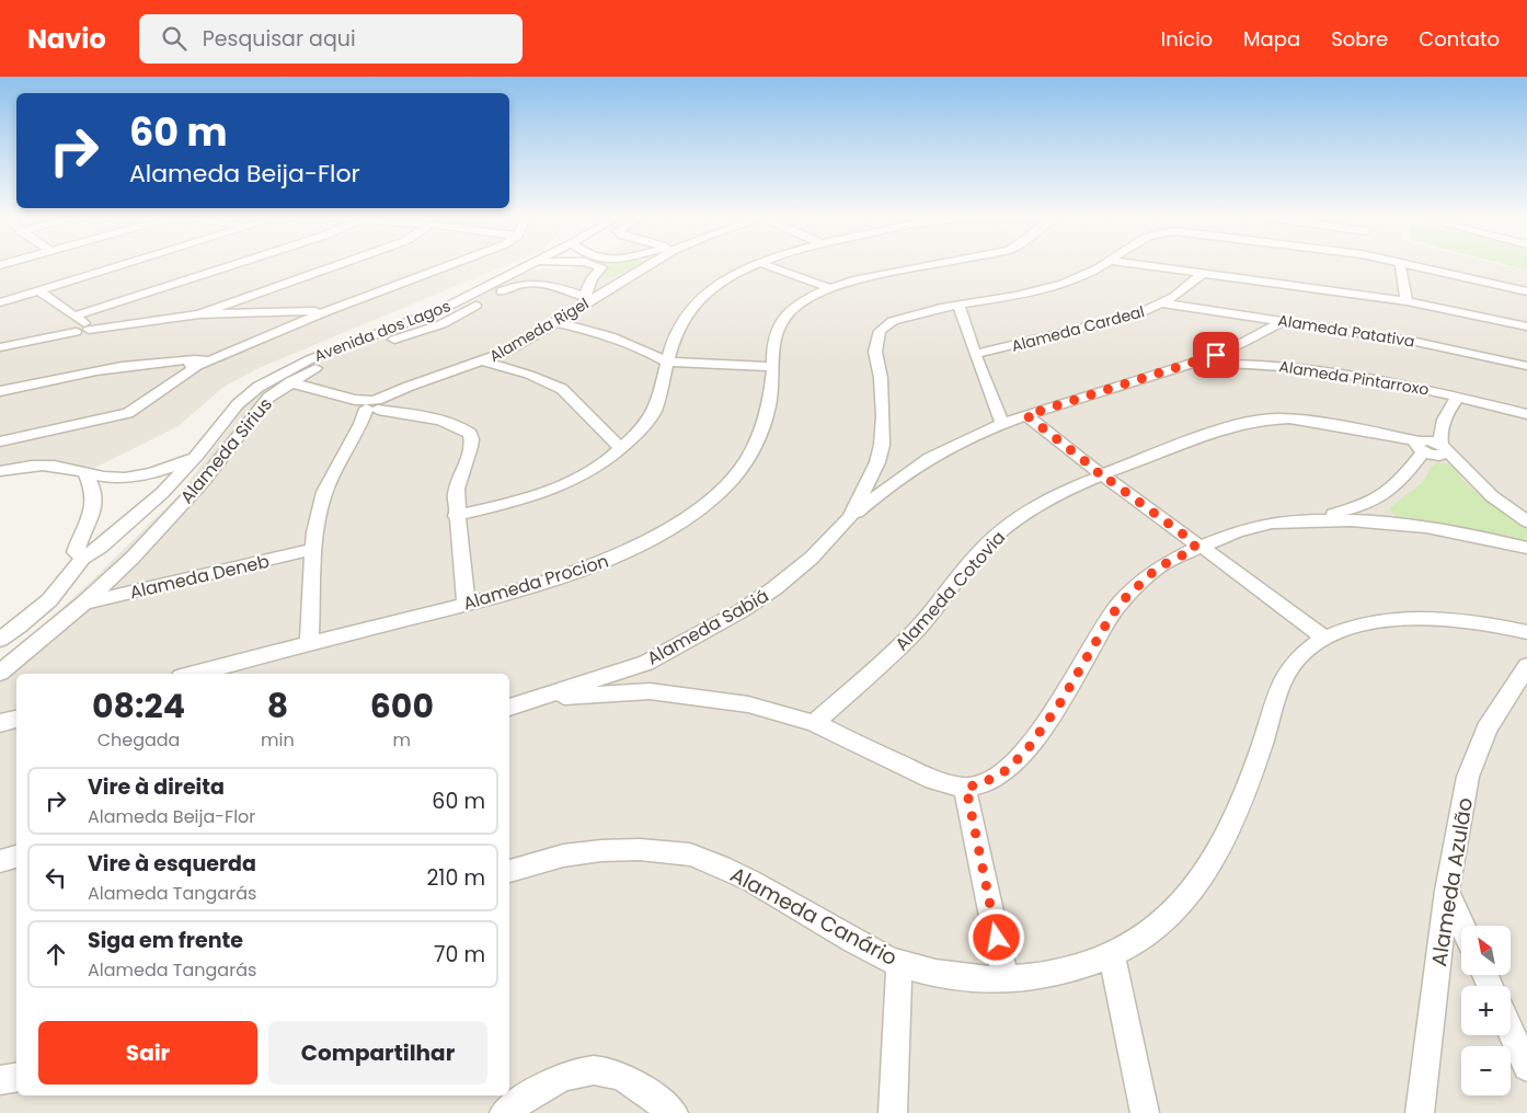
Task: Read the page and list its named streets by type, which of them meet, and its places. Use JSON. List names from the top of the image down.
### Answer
{
  "streets": {
    "street": [
      "Alameda Cardeal",
      "Alameda Rigel",
      "Avenida dos Lagos",
      "Alameda Patativa",
      "Alameda Pintarroxo",
      "Alameda Sirius",
      "Alameda Deneb",
      "Alameda Procion",
      "Alameda Cotovia",
      "Alameda Sabiá",
      "Alameda Azulão",
      "Alameda Canário"
    ]
  },
  "crossings": [
    ["Alameda Cardeal", "Alameda Patativa"],
    ["Alameda Rigel", "Alameda Sirius"],
    ["Alameda Rigel", "Alameda Deneb"],
    ["Alameda Rigel", "Alameda Procion"],
    ["Alameda Sirius", "Alameda Deneb"]
  ],
  "north": "top left",
  "page": {
    "header": "Navio",
    "search": "Pesquisar aqui",
    "nav": [
      "Início",
      "Mapa",
      "Sobre",
      "Contato"
    ],
    "turn": ["60 m", "Alameda Beija-Flor"],
    "eta": [
      "08:24",
      "Chegada",
      "8",
      "min",
      "600",
      "m"
    ],
    "list": [
      {
        "name": "Vire à direita",
        "note": "Alameda Beija-Flor",
        "value": "60 m"
      },
      {
        "name": "Vire à esquerda",
        "note": "Alameda Tangarás",
        "value": "210 m"
      },
      {
        "name": "Siga em frente",
        "note": "Alameda Tangarás",
        "value": "70 m"
      }
    ],
    "map_buttons": ["+", "−"],
    "buttons": ["Sair", "Compartilhar"]
  }
}
